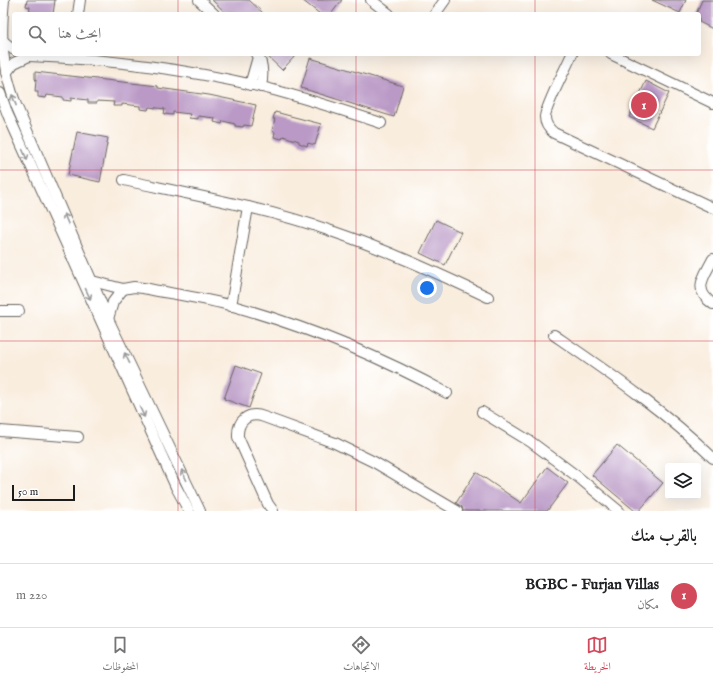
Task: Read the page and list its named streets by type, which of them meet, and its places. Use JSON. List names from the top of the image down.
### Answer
{
  "scale_bar": "50 m",
  "page": {
    "search": "ابحث هنا",
    "pins": "1",
    "scale": "50 m",
    "heading": "بالقرب منك",
    "list": [
      {
        "mark": "1",
        "name": "BGBC - Furjan Villas",
        "note": "مكان",
        "value": "220 m"
      }
    ],
    "nav": ["الخريطة", "الاتجاهات", "المحفوظات"]
  }
}
